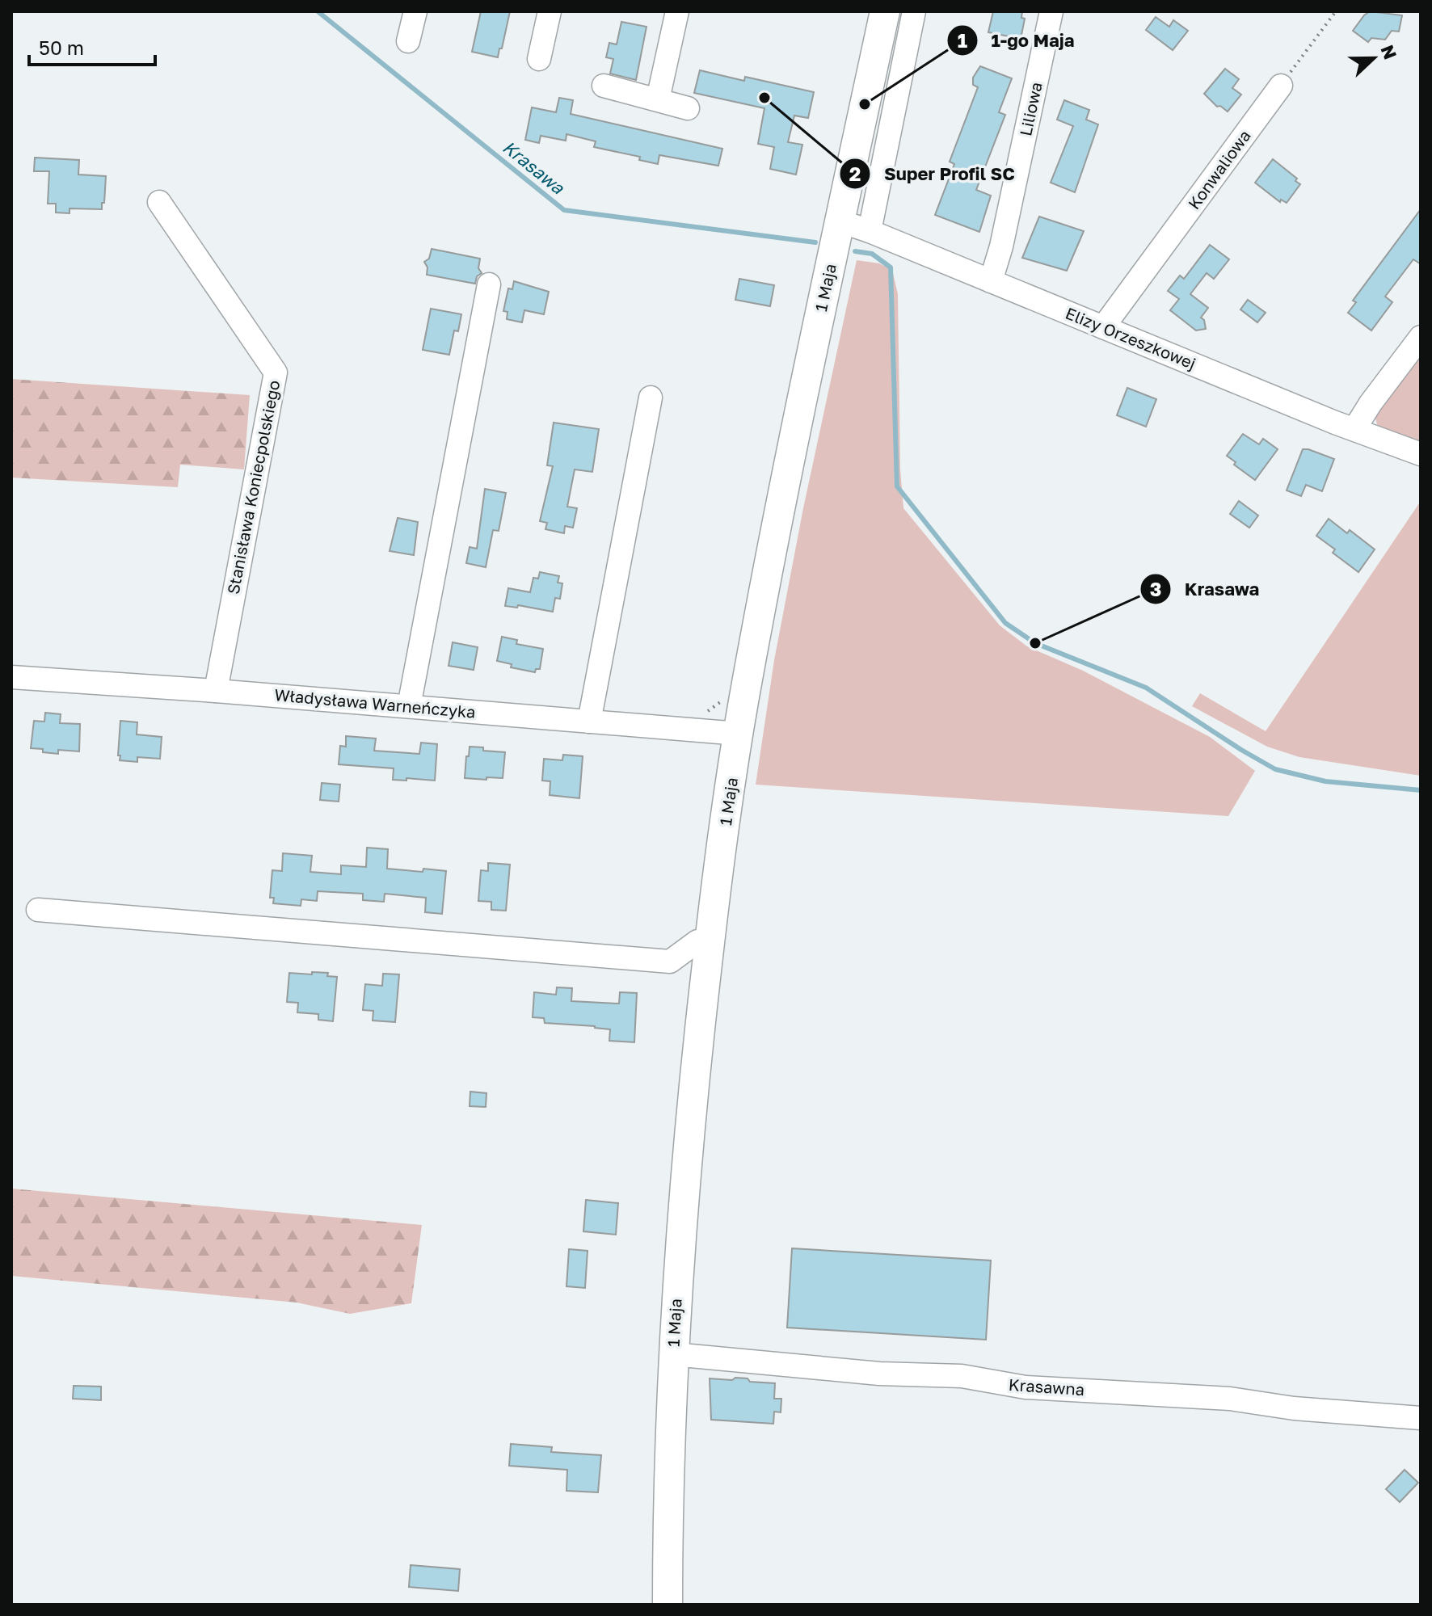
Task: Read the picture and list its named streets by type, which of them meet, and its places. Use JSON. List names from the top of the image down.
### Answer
{
  "streets": {
    "main road": ["1 Maja"],
    "street": [
      "Liliowa",
      "Konwaliowa",
      "Elizy Orzeszkowej",
      "Stanisława Koniecpolskiego",
      "Władysława Warneńczyka",
      "Krasawna"
    ]
  },
  "crossings": [
    ["Liliowa", "Elizy Orzeszkowej"],
    ["Konwaliowa", "Elizy Orzeszkowej"],
    ["1 Maja", "Elizy Orzeszkowej"],
    ["1 Maja", "Władysława Warneńczyka"],
    ["1 Maja", "Krasawna"],
    ["Stanisława Koniecpolskiego", "Władysława Warneńczyka"]
  ],
  "water": ["Krasawa"],
  "places": ["Super Profil SC", "1-go Maja", "Krasawa"],
  "scale_bar": "50 m",
  "north": "right"
}
